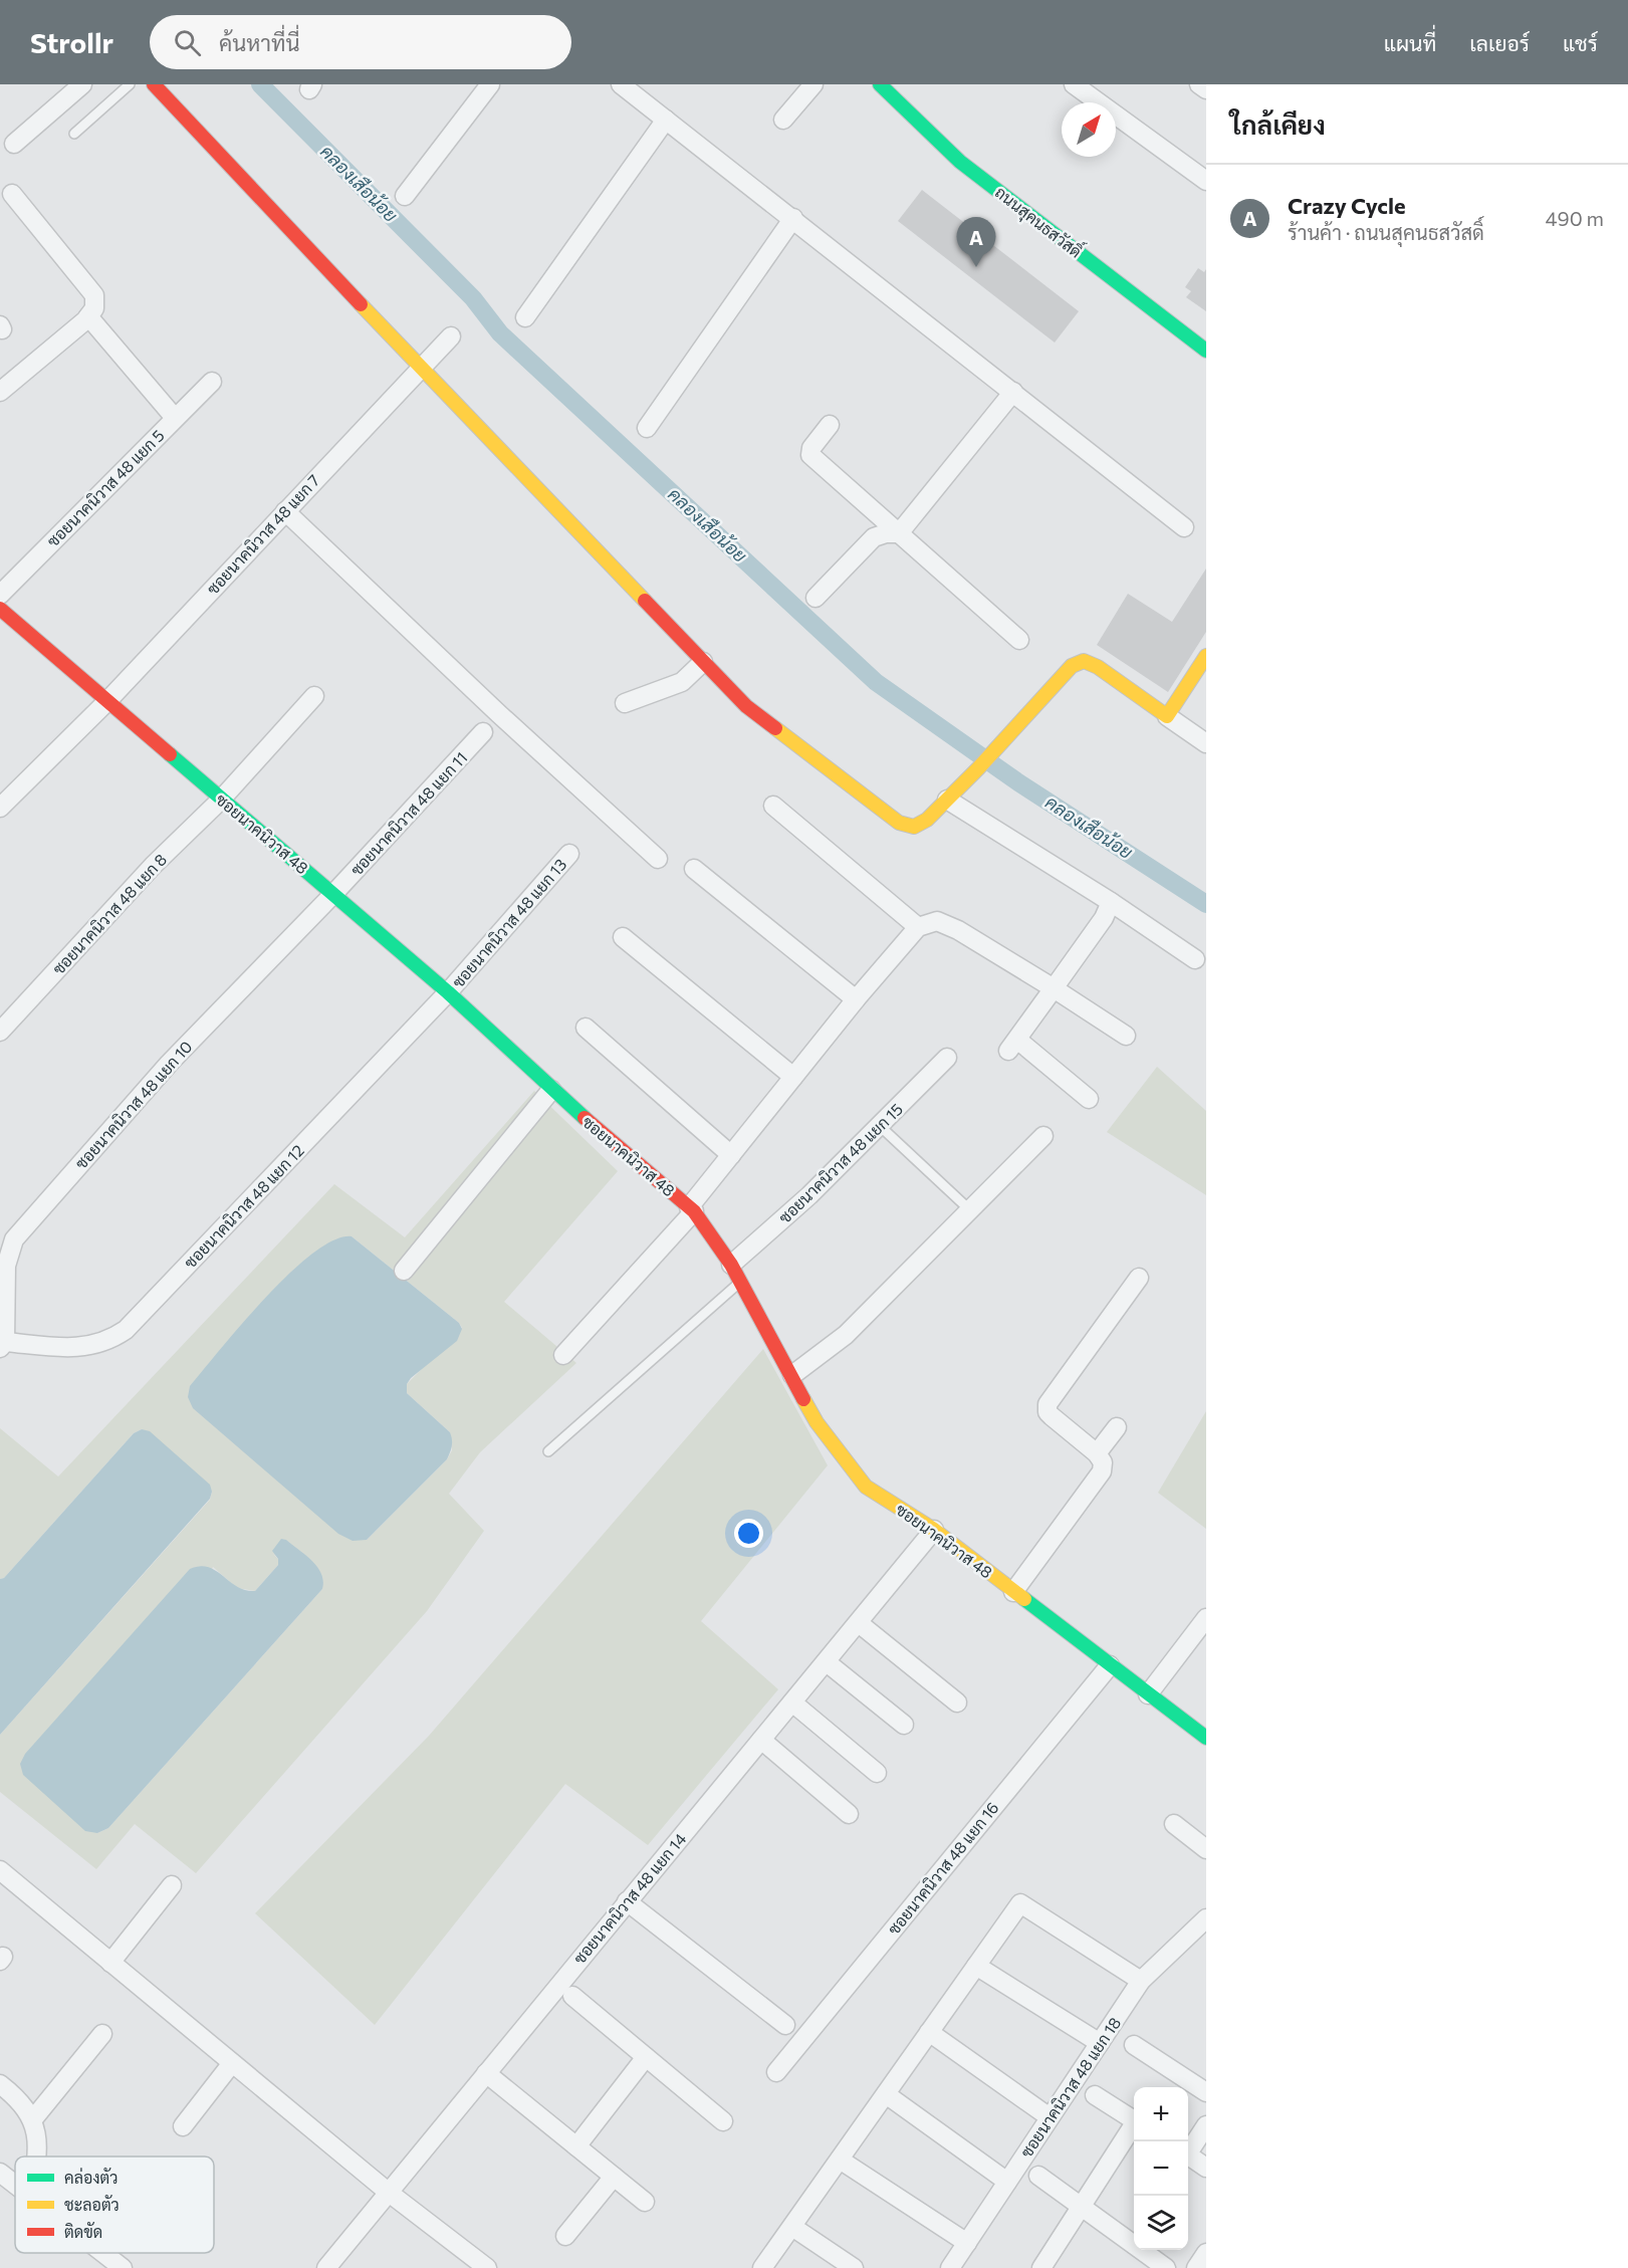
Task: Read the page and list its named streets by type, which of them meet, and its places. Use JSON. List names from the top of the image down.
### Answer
{
  "streets": {
    "street": [
      "ถนนสุคนธสวัสดิ์",
      "ซอยนาคนิวาส 48 แยก 5",
      "ซอยนาคนิวาส 48 แยก 7",
      "ซอยนาคนิวาส 48 แยก 11",
      "ซอยนาคนิวาส 48",
      "ซอยนาคนิวาส 48 แยก 8",
      "ซอยนาคนิวาส 48 แยก 13",
      "ซอยนาคนิวาส 48 แยก 10",
      "ซอยนาคนิวาส 48 แยก 15",
      "ซอยนาคนิวาส 48 แยก 12",
      "ซอยนาคนิวาส 48 แยก 16",
      "ซอยนาคนิวาส 48 แยก 14",
      "ซอยนาคนิวาส 48 แยก 18"
    ]
  },
  "crossings": [
    ["ซอยนาคนิวาส 48 แยก 7", "ซอยนาคนิวาส 48"],
    ["ซอยนาคนิวาส 48 แยก 11", "ซอยนาคนิวาส 48"],
    ["ซอยนาคนิวาส 48 แยก 11", "ซอยนาคนิวาส 48 แยก 10"],
    ["ซอยนาคนิวาส 48", "ซอยนาคนิวาส 48 แยก 8"],
    ["ซอยนาคนิวาส 48", "ซอยนาคนิวาส 48 แยก 13"],
    ["ซอยนาคนิวาส 48", "ซอยนาคนิวาส 48 แยก 10"],
    ["ซอยนาคนิวาส 48", "ซอยนาคนิวาส 48 แยก 15"],
    ["ซอยนาคนิวาส 48", "ซอยนาคนิวาส 48 แยก 12"],
    ["ซอยนาคนิวาส 48", "ซอยนาคนิวาส 48 แยก 16"],
    ["ซอยนาคนิวาส 48", "ซอยนาคนิวาส 48 แยก 14"],
    ["ซอยนาคนิวาส 48 แยก 13", "ซอยนาคนิวาส 48 แยก 12"],
    ["ซอยนาคนิวาส 48 แยก 10", "ซอยนาคนิวาส 48 แยก 12"]
  ],
  "water": ["คลองเสือน้อย"],
  "legend": ["คล่องตัว", "ชะลอตัว", "ติดขัด"],
  "north": "top right",
  "page": {
    "header": "Strollr",
    "search": "ค้นหาที่นี่",
    "nav": ["แผนที่", "เลเยอร์", "แชร์"],
    "heading": "ใกล้เคียง",
    "list": [
      {
        "mark": "A",
        "name": "Crazy Cycle",
        "note": "ร้านค้า · ถนนสุคนธสวัสดิ์",
        "value": "490 m"
      }
    ],
    "pins": "A",
    "map_buttons": ["+", "−"]
  }
}
